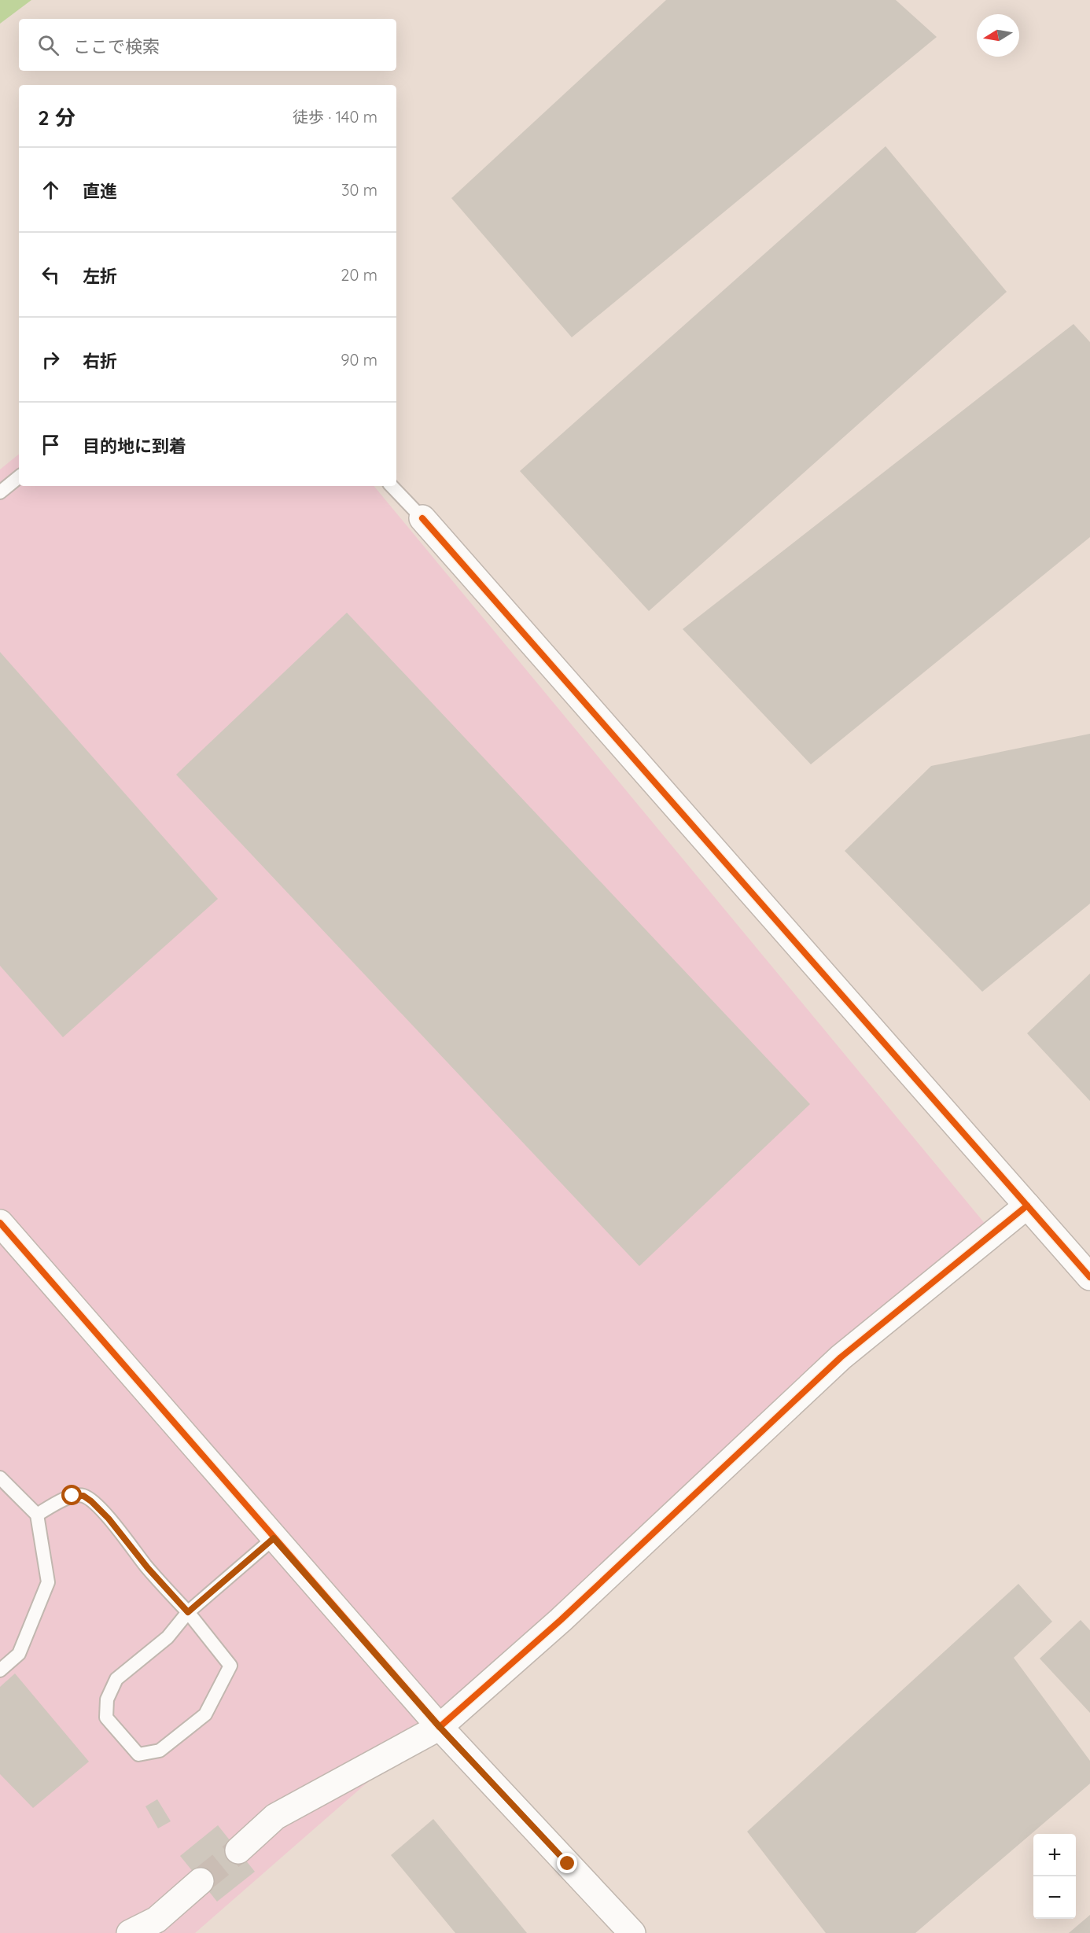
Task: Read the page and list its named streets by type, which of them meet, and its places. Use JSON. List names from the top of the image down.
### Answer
{
  "north": "left",
  "page": {
    "search": "ここで検索",
    "heading": ["2 分", "徒歩 · 140 m"],
    "list": [
      ["直進", "30 m"],
      ["左折", "20 m"],
      ["右折", "90 m"],
      "目的地に到着"
    ],
    "map_buttons": ["+", "−"]
  }
}
